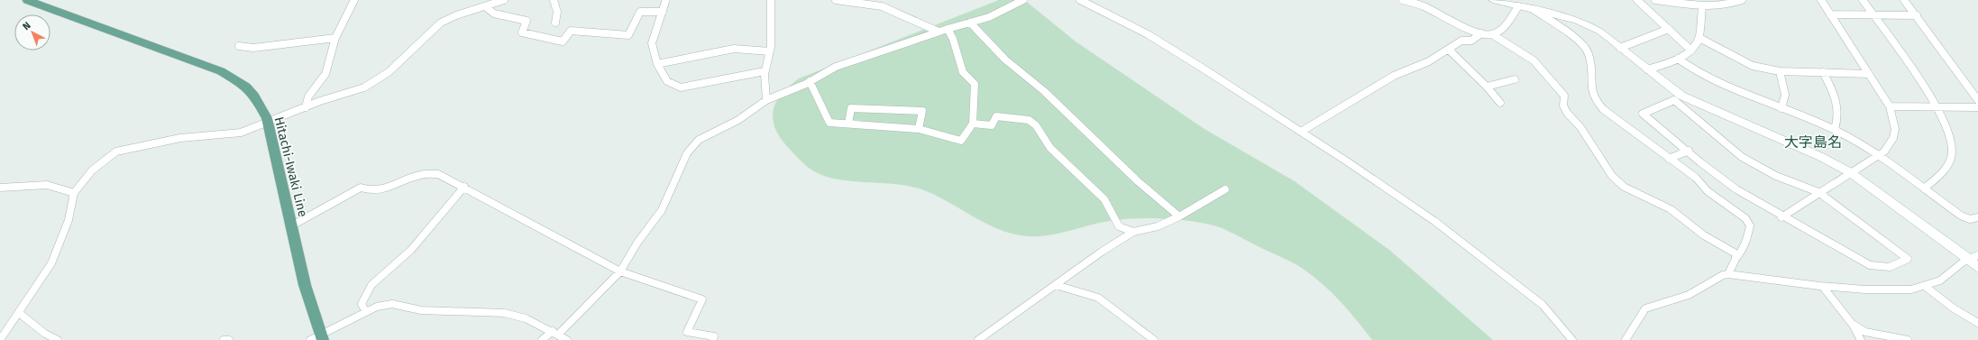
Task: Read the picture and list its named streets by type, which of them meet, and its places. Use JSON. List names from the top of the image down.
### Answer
{
  "streets": {
    "main road": ["Hitachi-Iwaki Line"]
  },
  "districts": ["大字島名"],
  "north": "top left"
}
